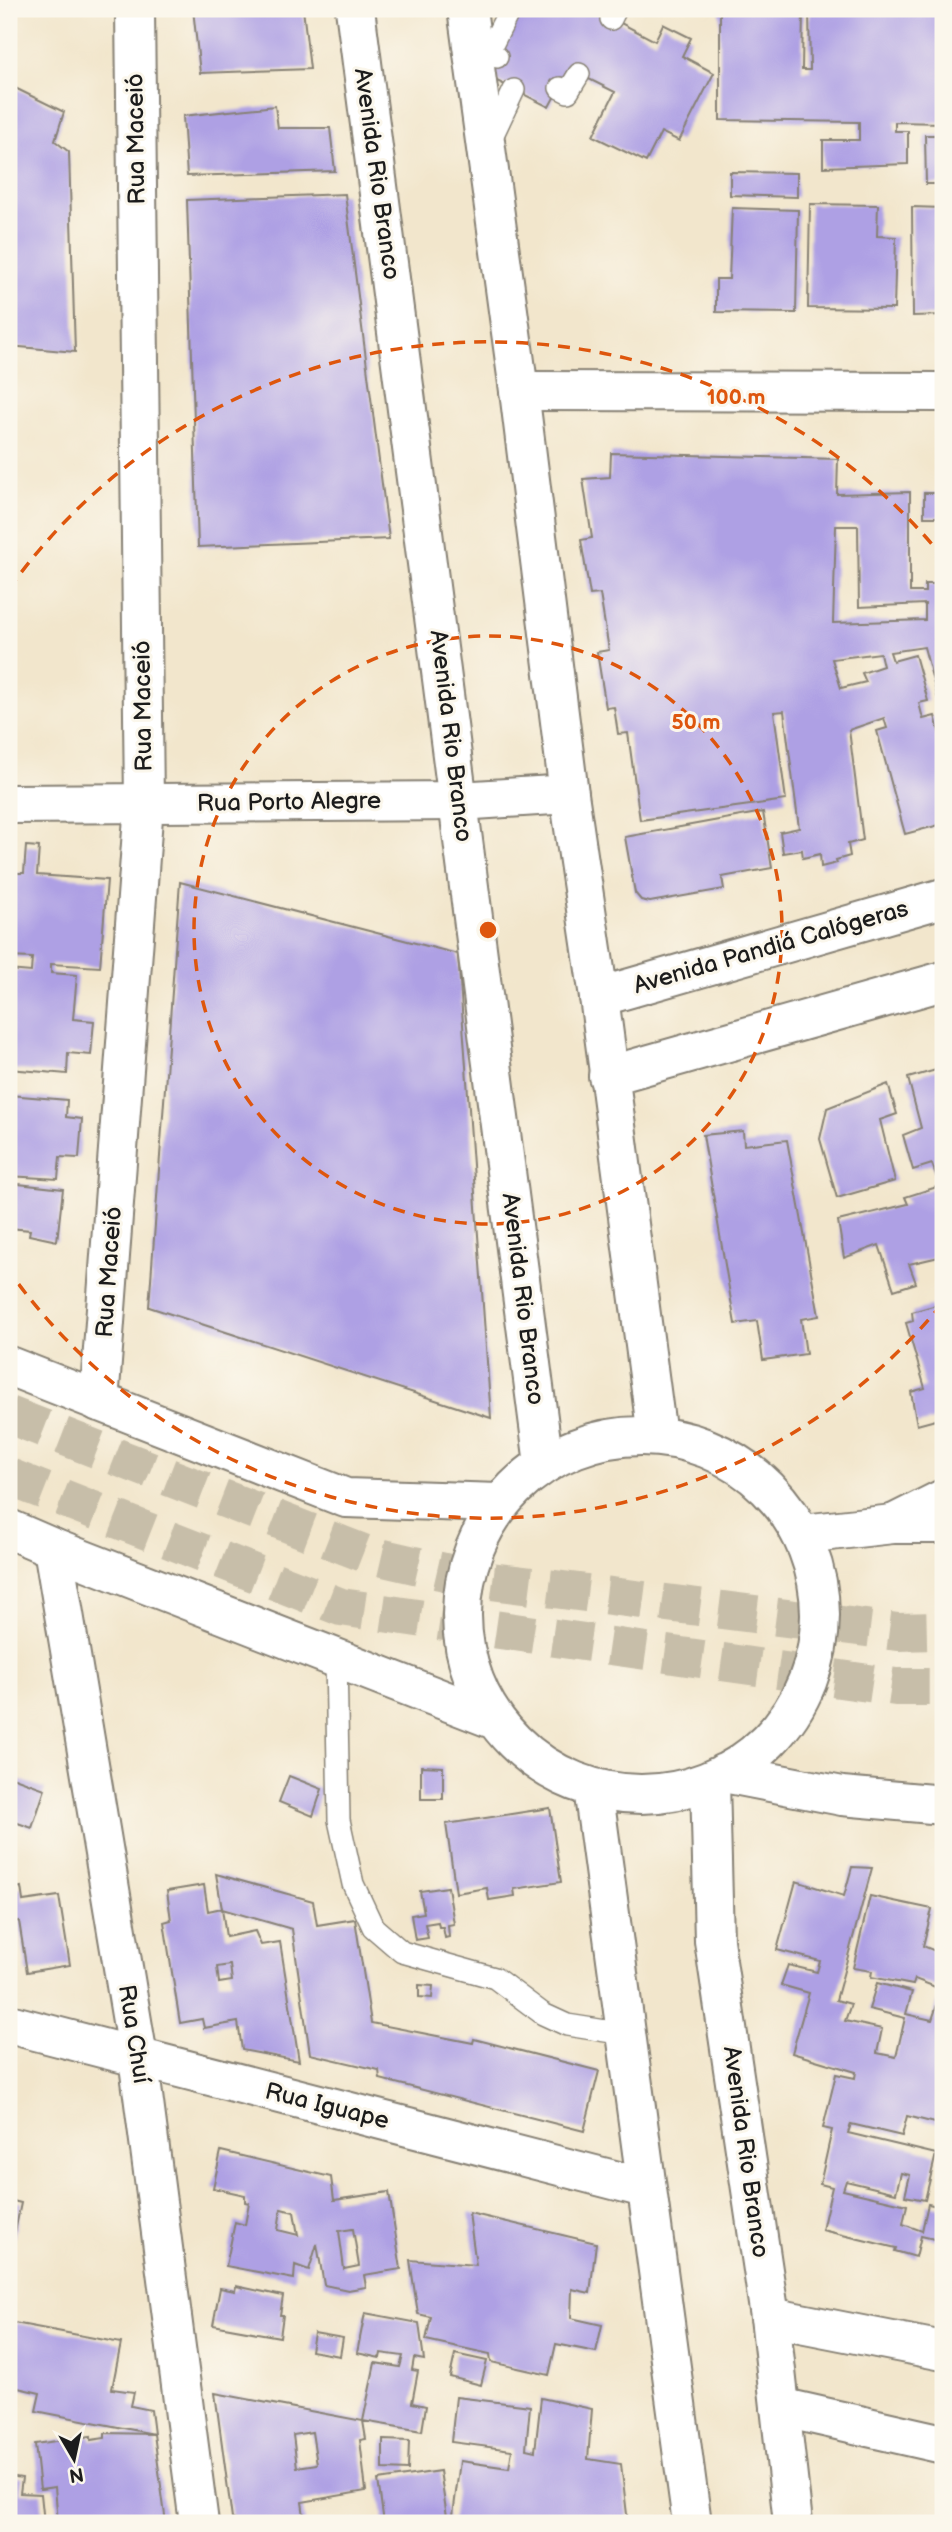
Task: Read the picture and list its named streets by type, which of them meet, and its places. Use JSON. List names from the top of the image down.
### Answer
{
  "streets": {
    "main road": [
      "Rua Maceió",
      "Avenida Rio Branco",
      "Rua Porto Alegre",
      "Avenida Pandiá Calógeras",
      "Rua Chuí",
      "Rua Iguape"
    ]
  },
  "crossings": [
    ["Rua Maceió", "Rua Porto Alegre"],
    ["Avenida Rio Branco", "Rua Porto Alegre"],
    ["Rua Chuí", "Rua Iguape"]
  ],
  "north": "bottom",
  "rings": ["100 m", "50 m"]
}
